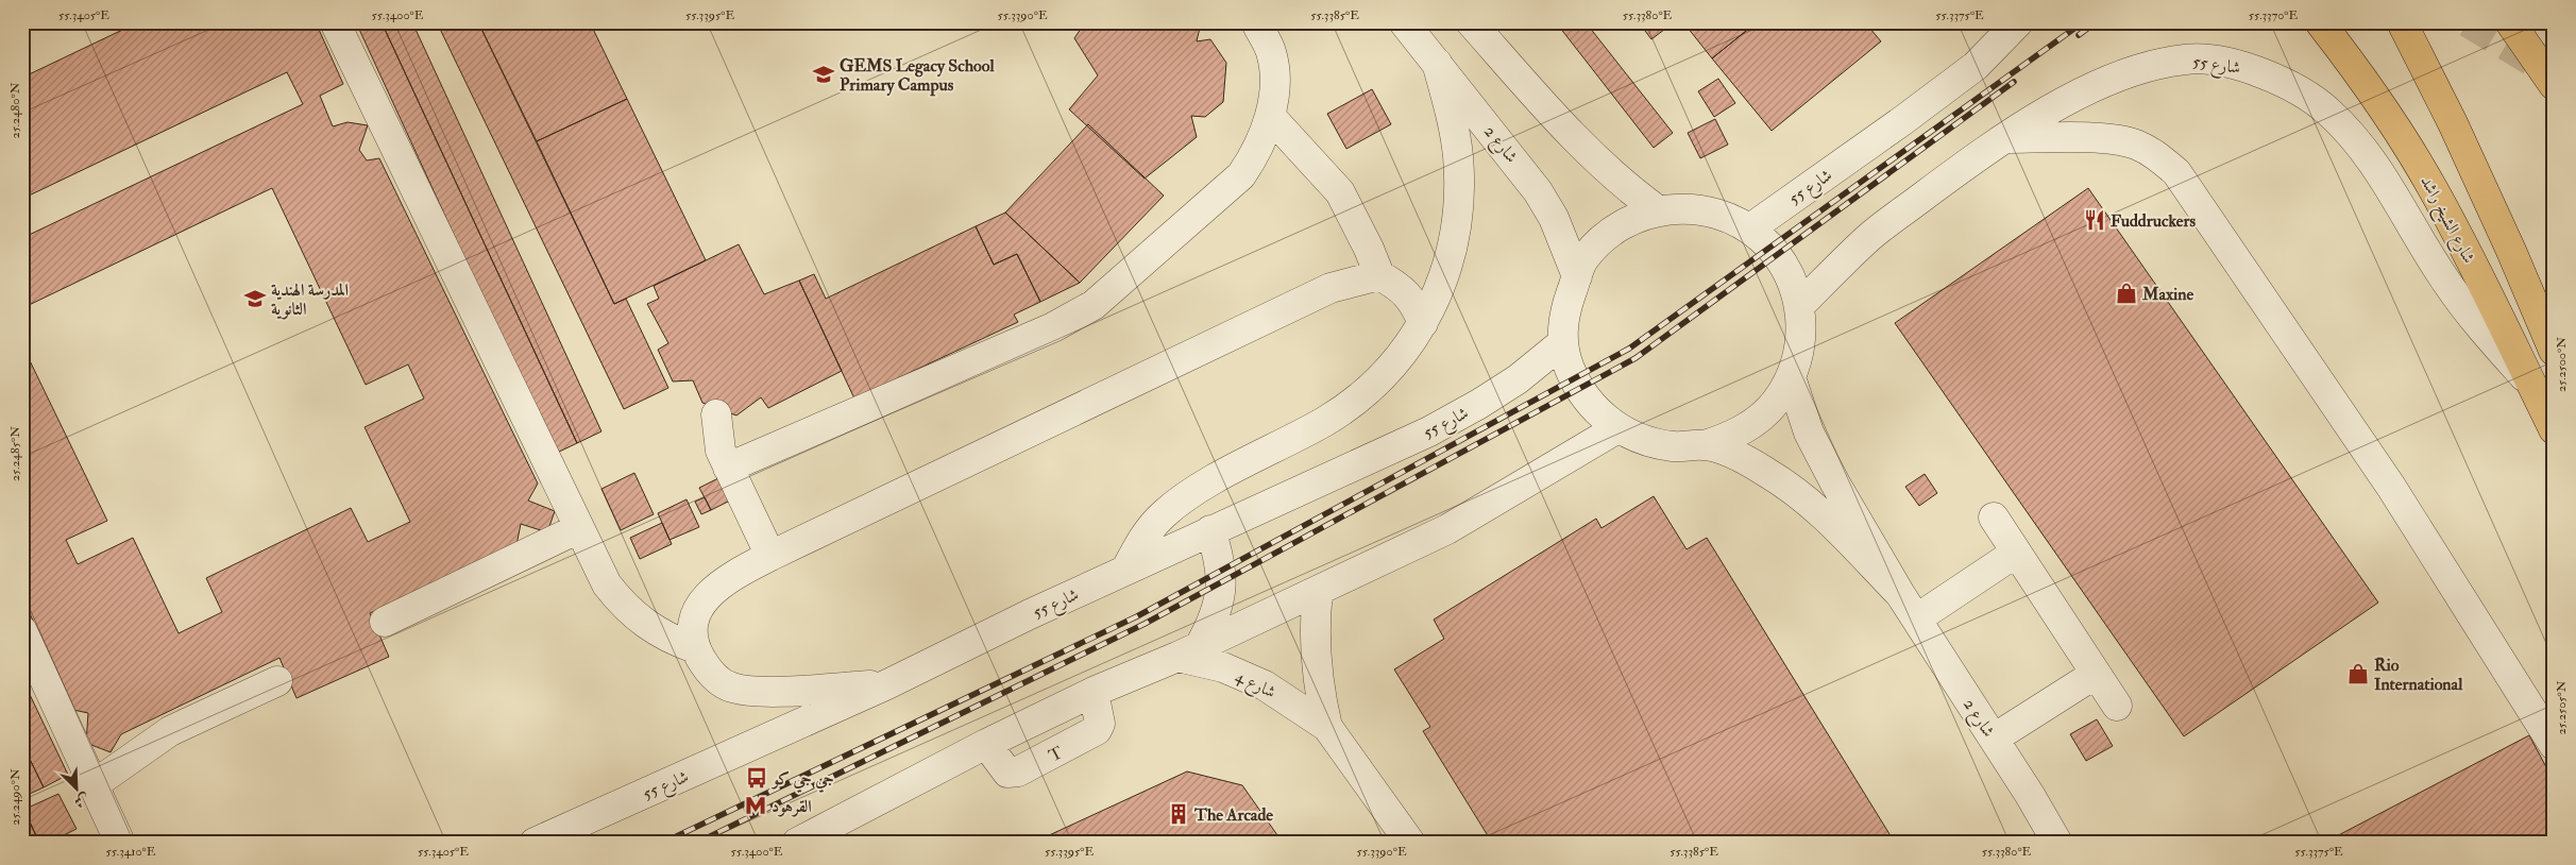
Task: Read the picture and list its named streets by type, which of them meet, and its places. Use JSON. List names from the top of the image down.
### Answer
{
  "streets": {
    "main road": ["شارع الشيخ راشد"],
    "street": [
      "شارع 55",
      "شارع 2",
      "شارع 4",
      "T"
    ]
  },
  "crossings": [
    ["شارع 55", "شارع الشيخ راشد"]
  ],
  "places": {
    "school or university": ["GEMS Legacy School Primary Campus", "المدرسة الهندية الثانوية"],
    "restaurant": ["Fuddruckers"],
    "shop": ["Maxine", "Rio International"],
    "bus stop": ["جي جي كو"],
    "metro station": ["القرهود"],
    "building": ["The Arcade"]
  },
  "north": "bottom right",
  "coordinates": [
    "55.3405°E",
    "55.3400°E",
    "55.3395°E",
    "55.3390°E",
    "55.3385°E",
    "55.3380°E",
    "55.3375°E",
    "55.3370°E",
    "25.2480°N",
    "25.2500°N",
    "25.2485°N",
    "25.2505°N",
    "25.2490°N",
    "55.3410°E"
  ]
}
